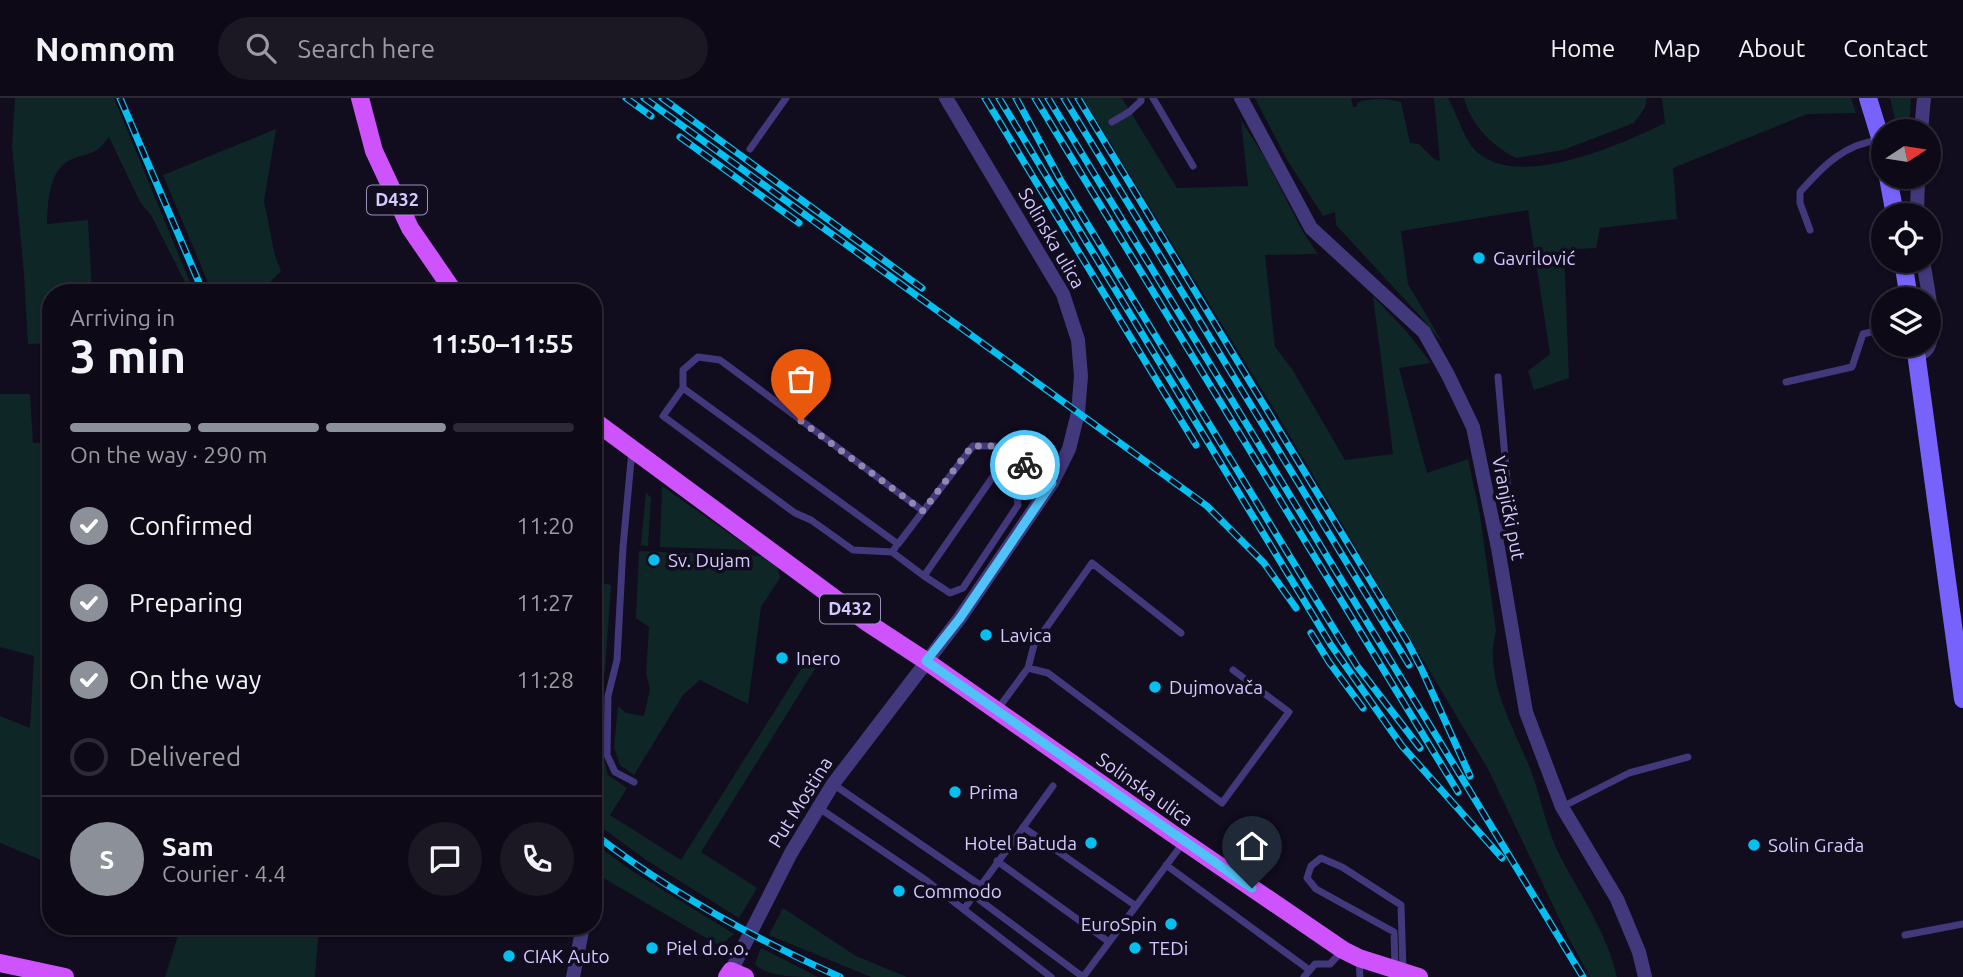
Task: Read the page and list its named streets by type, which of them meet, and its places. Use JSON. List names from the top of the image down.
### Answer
{
  "streets": {
    "main road": ["D432", "Solinska ulica"],
    "street": ["Vranjički put", "Put Mostina"]
  },
  "crossings": [
    ["Solinska ulica", "Put Mostina"]
  ],
  "places": [
    "Gavrilović",
    "Sv. Dujam",
    "Lavica",
    "Inero",
    "Dujmovača",
    "Prima",
    "Hotel Batuda",
    "Solin Građa",
    "Commodo",
    "EuroSpin",
    "Piel d.o.o.",
    "TEDi",
    "CIAK Auto"
  ],
  "north": "right",
  "page": {
    "header": "Nomnom",
    "search": "Search here",
    "nav": [
      "Home",
      "Map",
      "About",
      "Contact"
    ],
    "heading": ["3 min", "Arriving in", "11:50–11:55"],
    "panel": ["Sam", "Courier · 4.4"],
    "bar": "On the way · 290 m",
    "list": [
      ["Confirmed", "11:20"],
      ["Preparing", "11:27"],
      ["On the way", "11:28"],
      "Delivered"
    ],
    "round": "S"
  }
}
